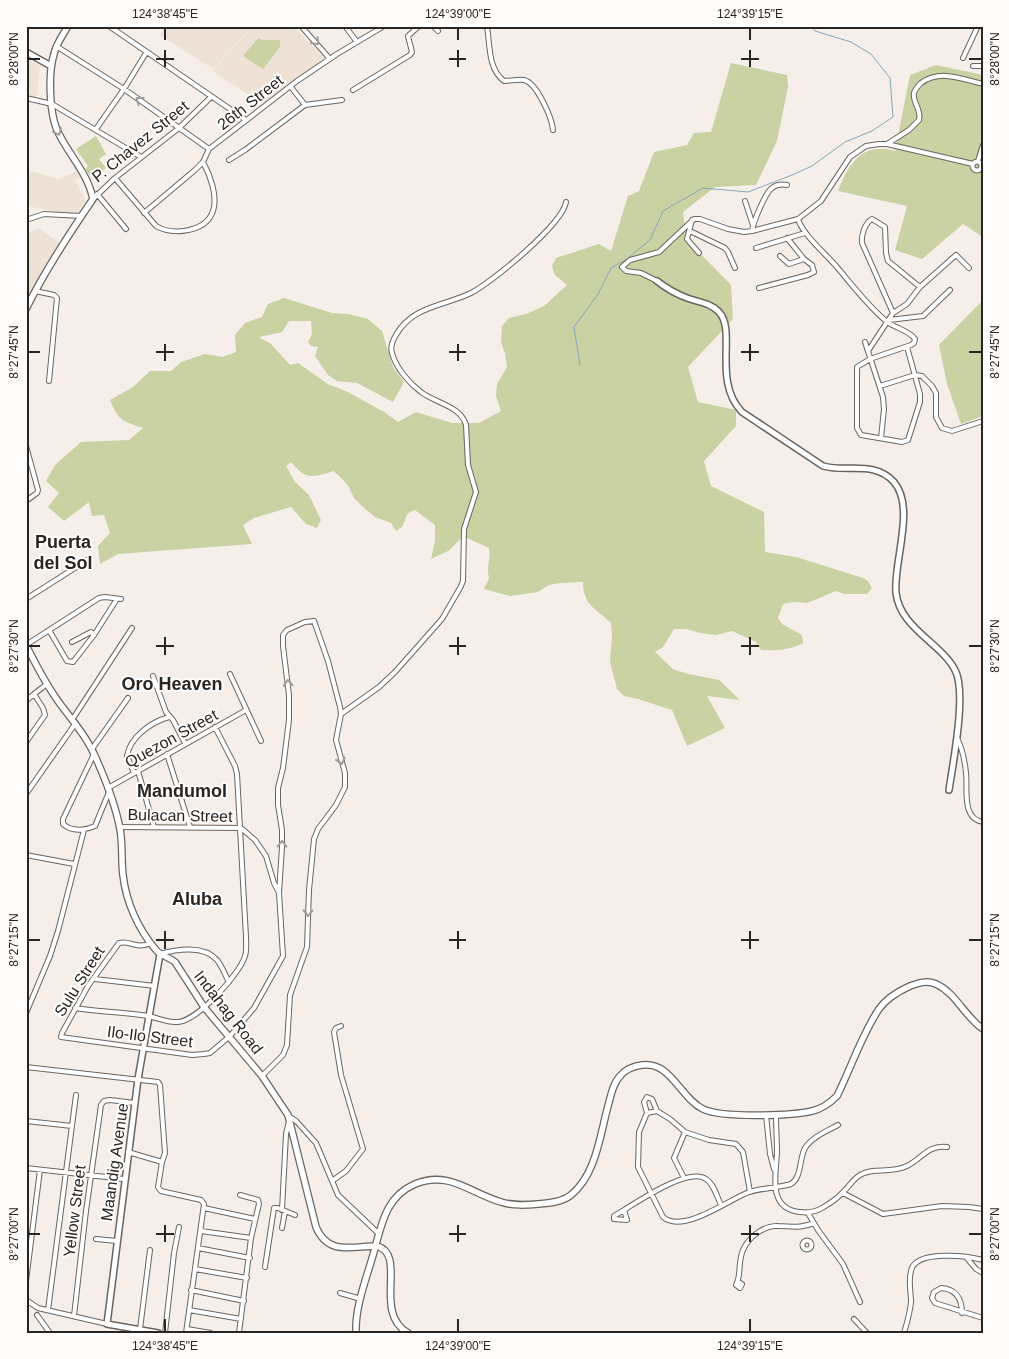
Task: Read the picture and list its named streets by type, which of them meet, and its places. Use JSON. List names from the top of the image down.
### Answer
{
  "streets": {
    "main road": ["P. Chavez Street", "Indahag Road"],
    "street": [
      "26th Street",
      "Quezon Street",
      "Bulacan Street",
      "Sulu Street",
      "Ilo-Ilo Street",
      "Maandig Avenue",
      "Yellow Street"
    ]
  },
  "crossings": [
    ["Quezon Street", "Indahag Road"],
    ["Bulacan Street", "Indahag Road"],
    ["Sulu Street", "Indahag Road"],
    ["Sulu Street", "Ilo-Ilo Street"],
    ["Indahag Road", "Ilo-Ilo Street"],
    ["Indahag Road", "Maandig Avenue"],
    ["Ilo-Ilo Street", "Maandig Avenue"],
    ["Maandig Avenue", "Yellow Street"]
  ],
  "districts": [
    "Puerta del Sol",
    "Oro Heaven",
    "Mandumol",
    "Aluba"
  ],
  "coordinates": [
    "124°38'45\"E",
    "124°39'00\"E",
    "124°39'15\"E",
    "8°28'00\"N",
    "8°27'45\"N",
    "8°27'30\"N",
    "8°27'15\"N",
    "8°27'00\"N"
  ]
}
